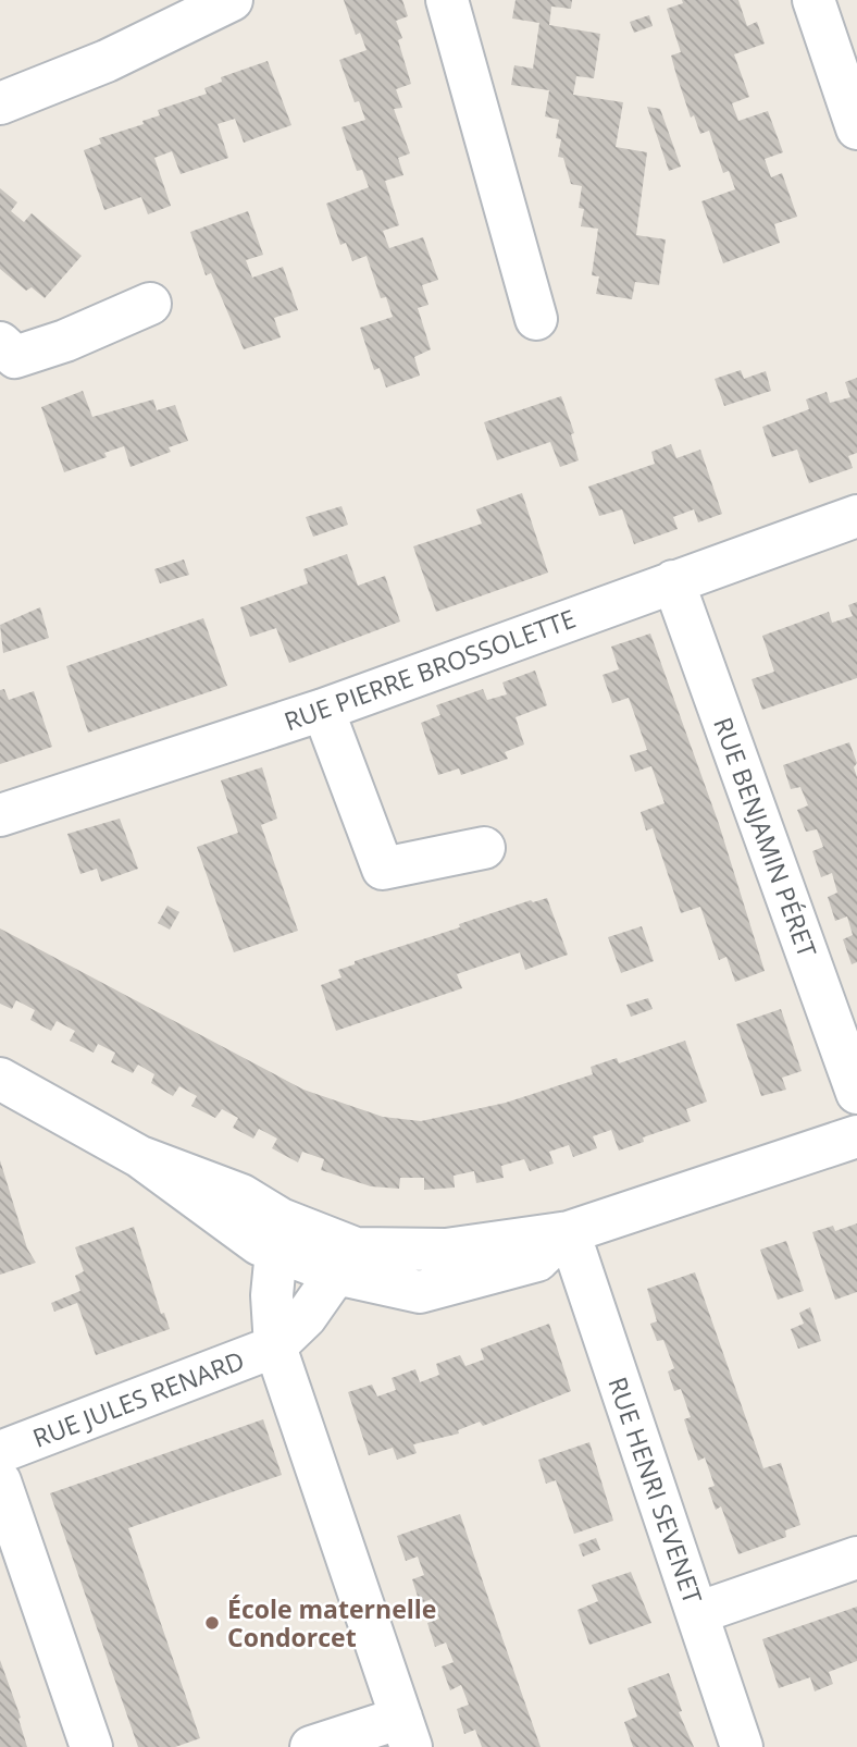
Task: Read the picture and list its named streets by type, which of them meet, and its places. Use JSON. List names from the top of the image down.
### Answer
{
  "streets": {
    "street": [
      "RUE PIERRE BROSSOLETTE",
      "RUE BENJAMIN PÉRET",
      "RUE JULES RENARD",
      "RUE HENRI SEVENET"
    ]
  },
  "crossings": [
    ["RUE PIERRE BROSSOLETTE", "RUE BENJAMIN PÉRET"]
  ],
  "places": ["École maternelle Condorcet"]
}
